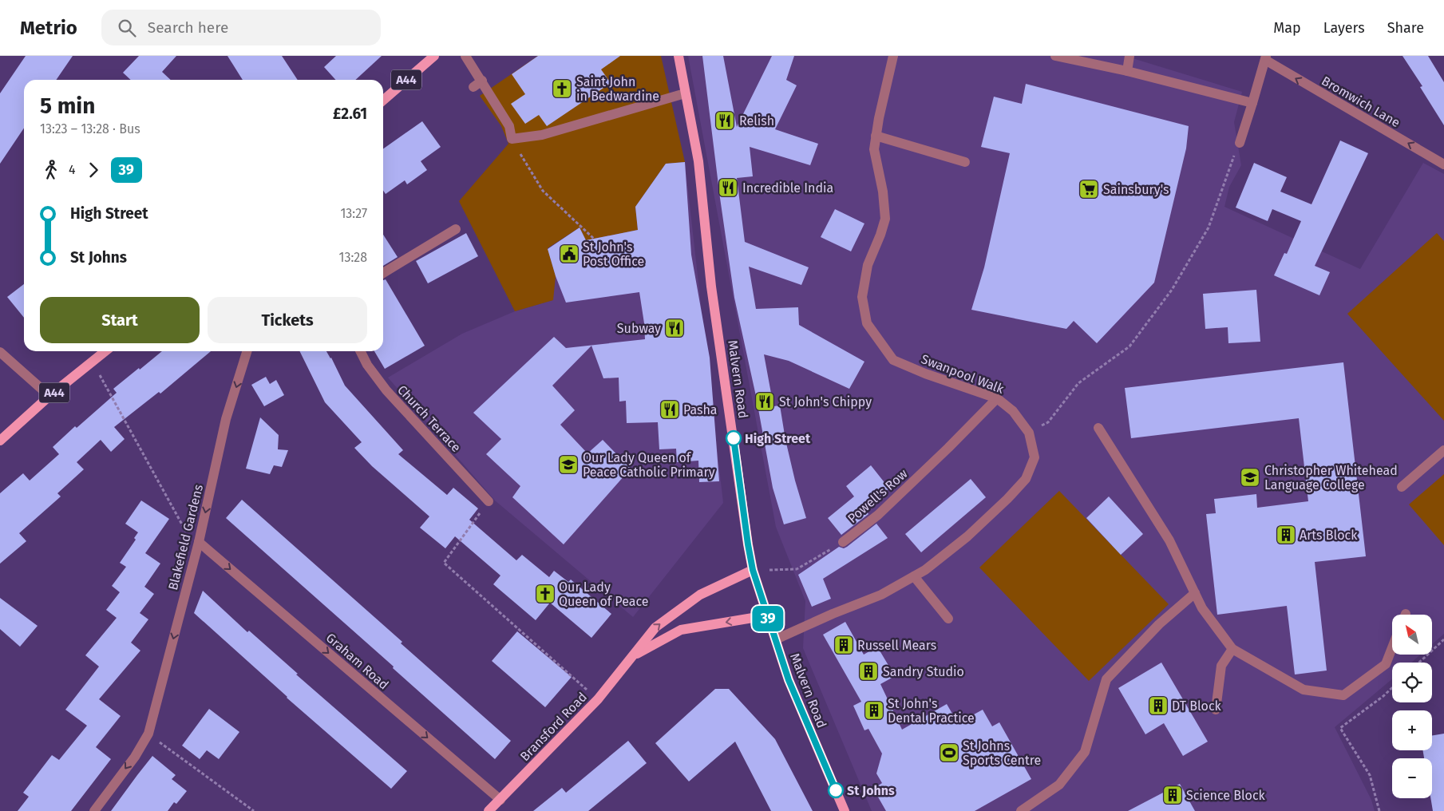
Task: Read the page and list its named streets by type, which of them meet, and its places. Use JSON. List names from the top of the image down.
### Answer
{
  "streets": {
    "main road": ["A44", "Malvern Road", "Bransford Road"],
    "street": [
      "Bromwich Lane",
      "Swanpool Walk",
      "Church Terrace",
      "Powell's Row",
      "Blakefield Gardens",
      "Graham Road"
    ]
  },
  "crossings": [
    ["Swanpool Walk", "Malvern Road"],
    ["Swanpool Walk", "Powell's Row"],
    ["Malvern Road", "Bransford Road"],
    ["Blakefield Gardens", "Graham Road"],
    ["Graham Road", "Bransford Road"]
  ],
  "one_way": ["Bromwich Lane", "Blakefield Gardens", "Graham Road"],
  "places": {
    "church": ["Saint John in Bedwardine", "Our Lady Queen of Peace"],
    "restaurant": [
      "Relish",
      "Incredible India",
      "Subway",
      "St John's Chippy",
      "Pasha"
    ],
    "supermarket": ["Sainsbury's"],
    "public building": ["St John's Post Office"],
    "other": ["High Street", "St Johns"],
    "school or university": ["Our Lady Queen of Peace Catholic Primary", "Christopher Whitehead Language College"],
    "building": [
      "Arts Block",
      "Russell Mears",
      "Sandry Studio",
      "DT Block",
      "St John's Dental Practice",
      "Science Block"
    ],
    "sports": ["St Johns Sports Centre"]
  },
  "lines": ["bus line 39"],
  "north": "top left",
  "page": {
    "header": "Metrio",
    "search": "Search here",
    "nav": ["Map", "Layers", "Share"],
    "on_map": "39",
    "heading": ["5 min", "13:23 – 13:28 · Bus", "£2.61"],
    "legs": ["4", "39"],
    "list": [
      {
        "name": "High Street",
        "value": "13:27"
      },
      {
        "name": "St Johns",
        "value": "13:28"
      }
    ],
    "buttons": ["Start", "Tickets"],
    "map_buttons": ["+", "−"]
  }
}
